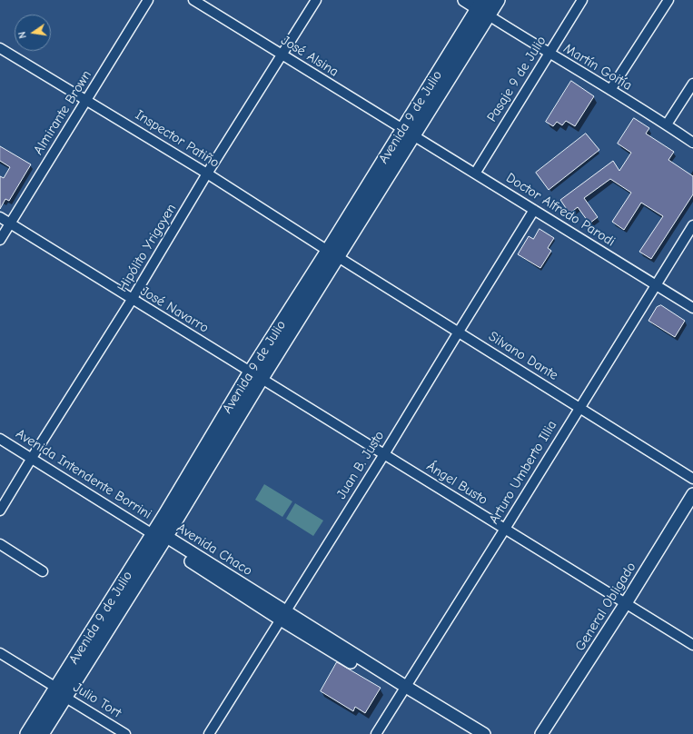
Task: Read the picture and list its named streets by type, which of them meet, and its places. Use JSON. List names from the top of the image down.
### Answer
{
  "streets": {
    "main road": ["Avenida 9 de Julio", "Avenida Chaco", "General Obligado"],
    "street": [
      "José Alsina",
      "Martín Goitía",
      "Pasaje 9 de Julio",
      "Almirante Brown",
      "Inspector Patiño",
      "Doctor Alfredo Parodi",
      "Hipólito Yrigoyen",
      "José Navarro",
      "Silvano Dante",
      "Juan B. Justo",
      "Arturo Umberto Illia",
      "Avenida Intendente Borrini",
      "Ángel Busto",
      "Julio Tort"
    ]
  },
  "crossings": [
    ["José Alsina", "Avenida 9 de Julio"],
    ["José Alsina", "Doctor Alfredo Parodi"],
    ["José Alsina", "Hipólito Yrigoyen"],
    ["Martín Goitía", "Pasaje 9 de Julio"],
    ["Martín Goitía", "Avenida 9 de Julio"],
    ["Pasaje 9 de Julio", "Doctor Alfredo Parodi"],
    ["Almirante Brown", "Inspector Patiño"],
    ["Almirante Brown", "José Navarro"],
    ["Avenida 9 de Julio", "Inspector Patiño"],
    ["Avenida 9 de Julio", "Doctor Alfredo Parodi"],
    ["Avenida 9 de Julio", "José Navarro"],
    ["Avenida 9 de Julio", "Silvano Dante"],
    ["Avenida 9 de Julio", "Avenida Intendente Borrini"],
    ["Avenida 9 de Julio", "Ángel Busto"],
    ["Avenida 9 de Julio", "Avenida Chaco"],
    ["Avenida 9 de Julio", "Julio Tort"],
    ["Inspector Patiño", "Hipólito Yrigoyen"],
    ["Inspector Patiño", "Silvano Dante"],
    ["Doctor Alfredo Parodi", "Juan B. Justo"],
    ["Doctor Alfredo Parodi", "Arturo Umberto Illia"],
    ["Hipólito Yrigoyen", "José Navarro"],
    ["Hipólito Yrigoyen", "Avenida Intendente Borrini"],
    ["José Navarro", "Ángel Busto"],
    ["Silvano Dante", "Juan B. Justo"],
    ["Silvano Dante", "Arturo Umberto Illia"],
    ["Juan B. Justo", "Ángel Busto"],
    ["Juan B. Justo", "Avenida Chaco"],
    ["Arturo Umberto Illia", "Ángel Busto"],
    ["Arturo Umberto Illia", "Avenida Chaco"],
    ["Avenida Intendente Borrini", "Avenida Chaco"],
    ["Ángel Busto", "General Obligado"]
  ],
  "north": "left"
}
